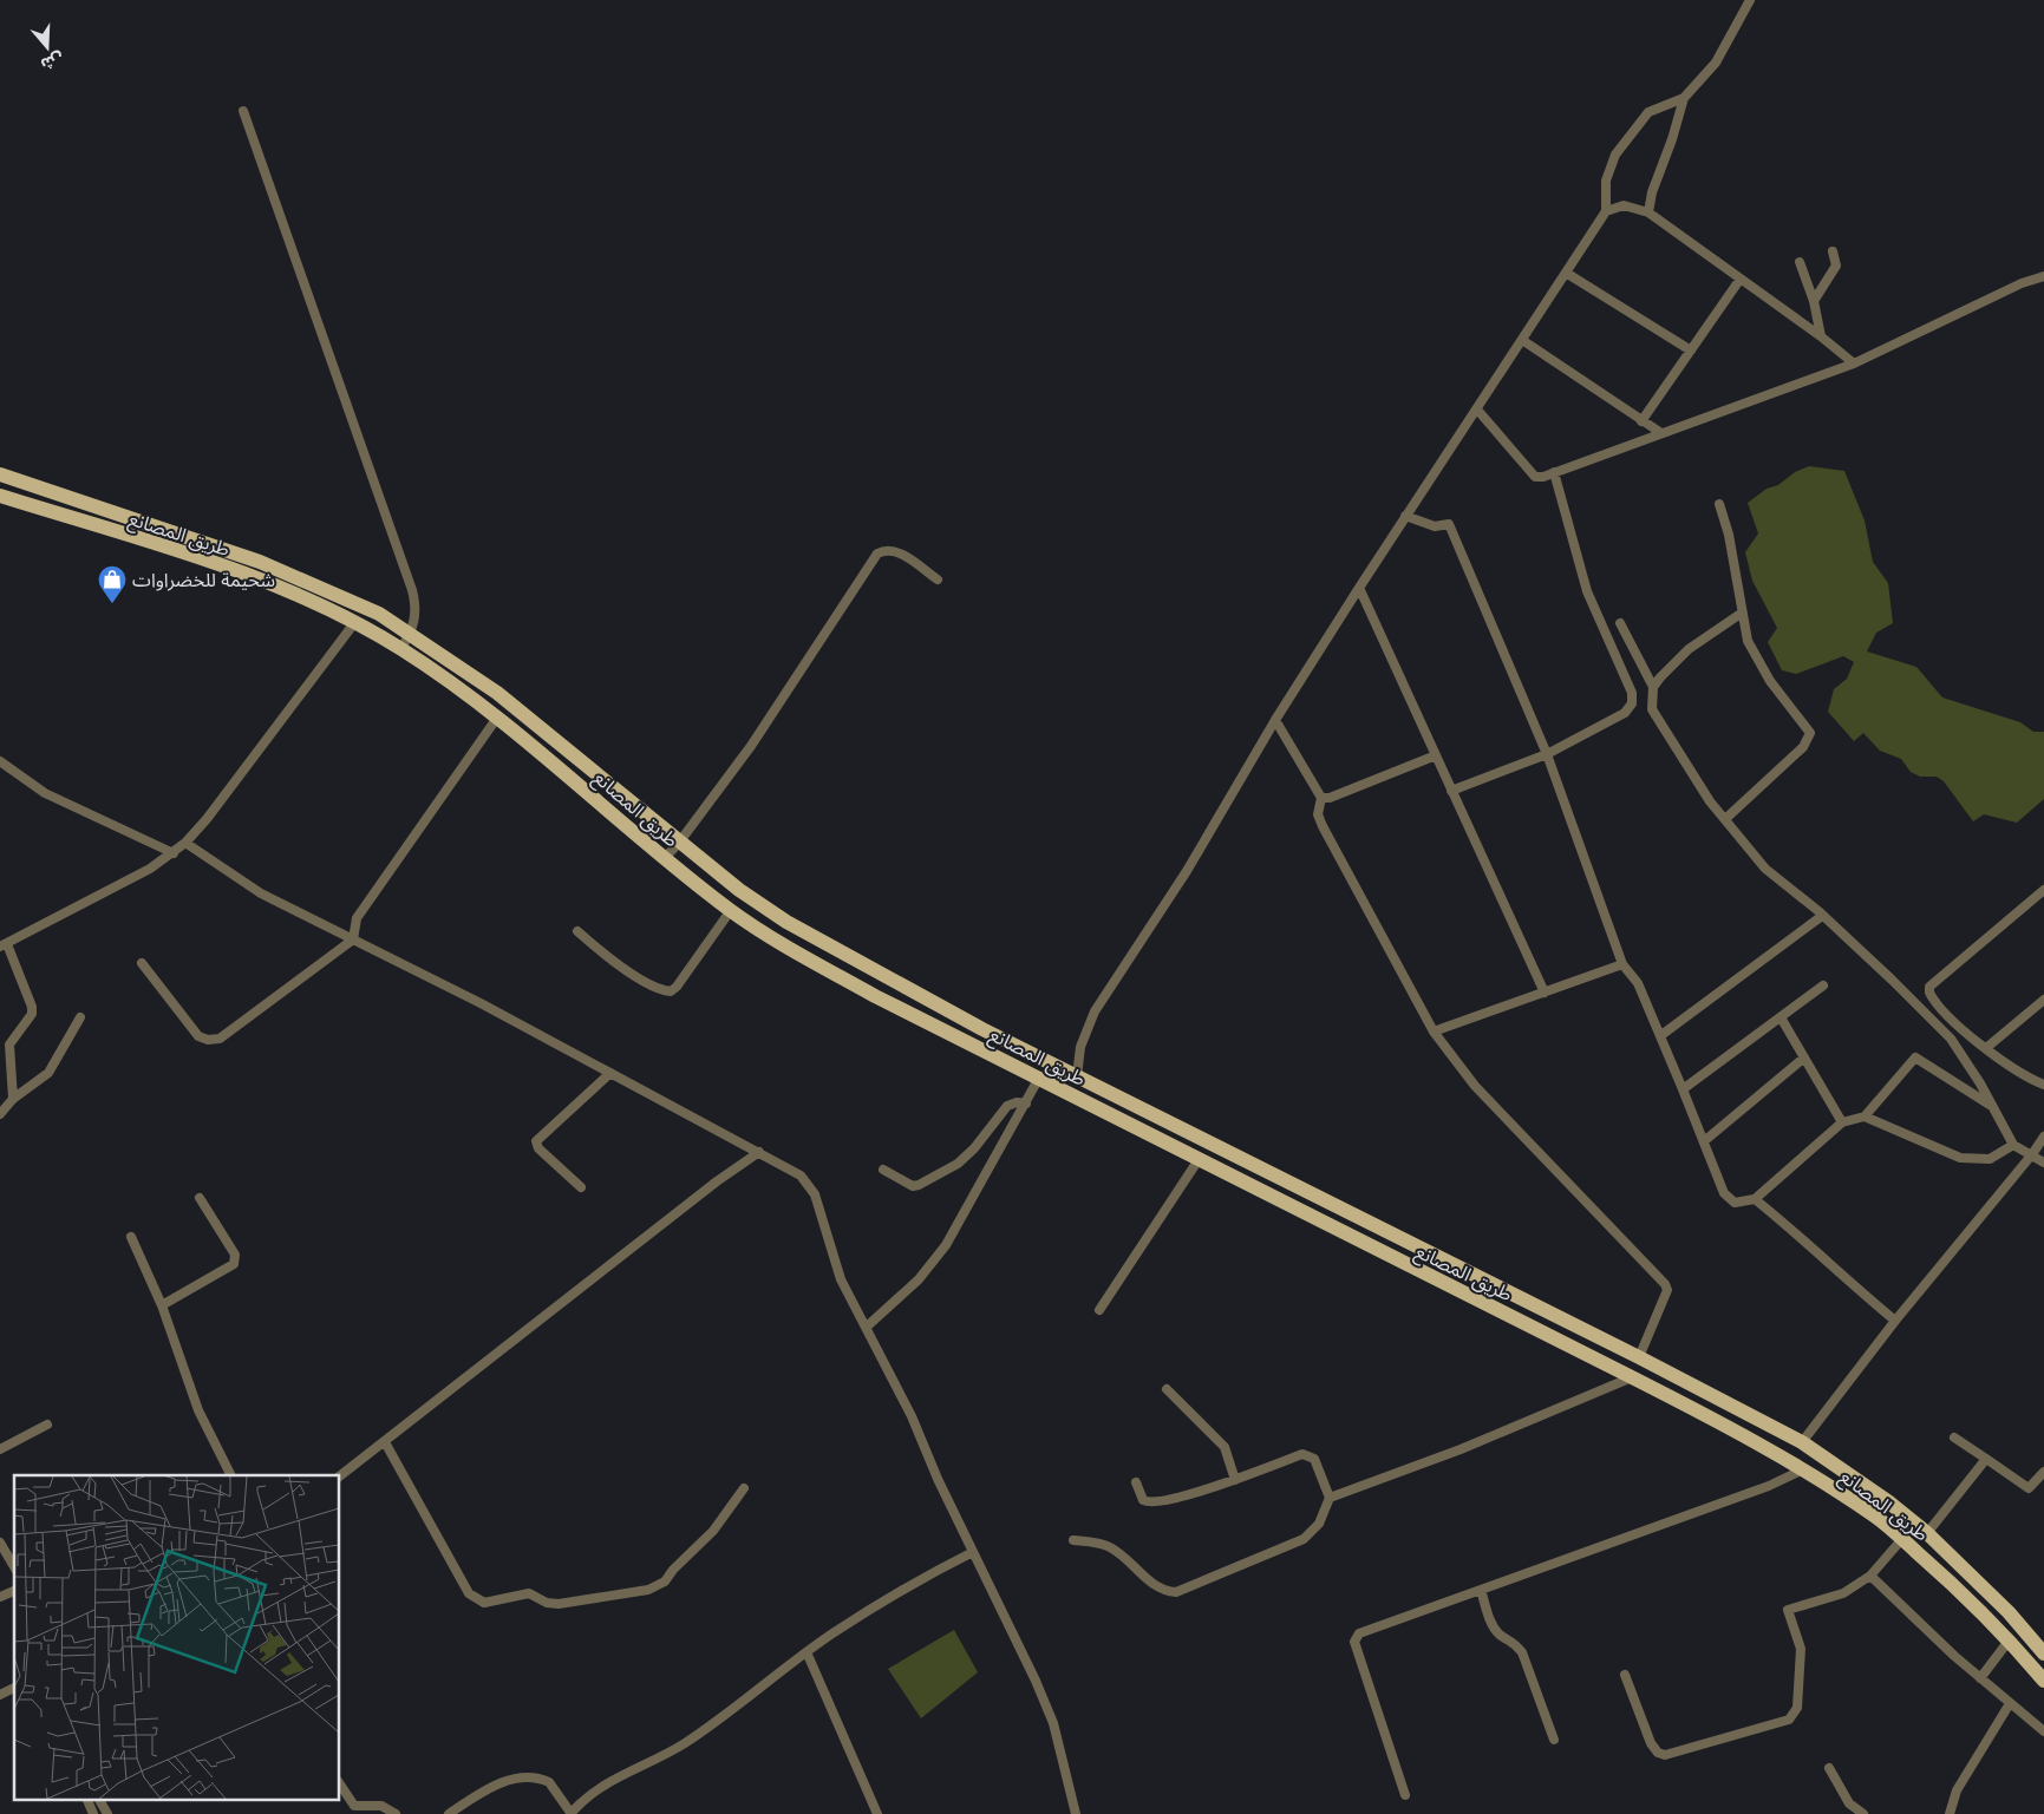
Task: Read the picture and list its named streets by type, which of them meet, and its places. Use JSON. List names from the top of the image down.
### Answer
{
  "streets": {
    "main road": ["طريق المصانع"]
  },
  "places": {
    "shop": ["شحيمة للخضراوات"]
  },
  "north": "bottom"
}
